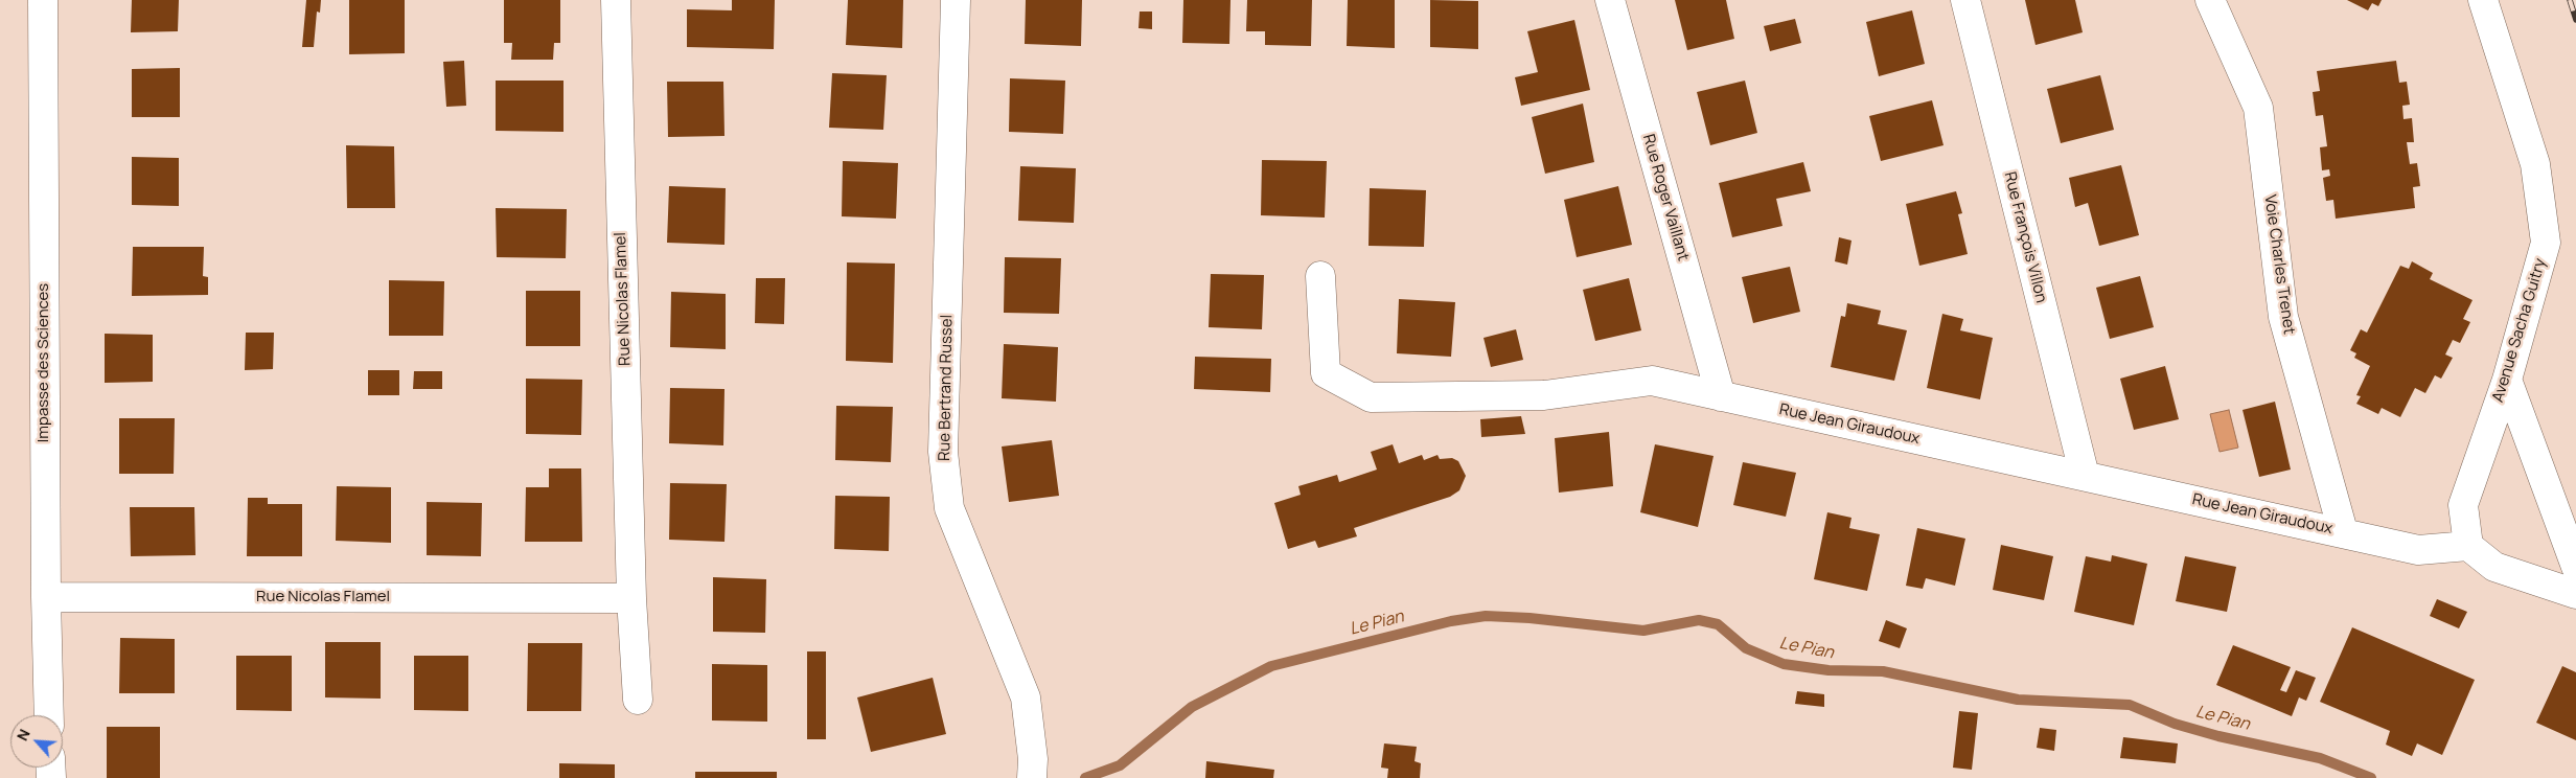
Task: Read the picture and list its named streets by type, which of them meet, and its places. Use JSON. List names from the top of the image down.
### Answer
{
  "streets": {
    "street": [
      "Rue Roger Vaillant",
      "Rue François Villon",
      "Voie Charles Trenet",
      "Rue Nicolas Flamel",
      "Avenue Sacha Guitry",
      "Impasse des Sciences",
      "Rue Bertrand Russel",
      "Rue Jean Giraudoux"
    ]
  },
  "crossings": [
    ["Rue Roger Vaillant", "Rue Jean Giraudoux"],
    ["Rue François Villon", "Rue Jean Giraudoux"],
    ["Voie Charles Trenet", "Rue Jean Giraudoux"],
    ["Rue Nicolas Flamel", "Impasse des Sciences"],
    ["Avenue Sacha Guitry", "Rue Jean Giraudoux"]
  ],
  "water": ["Le Pian"],
  "north": "top left"
}
